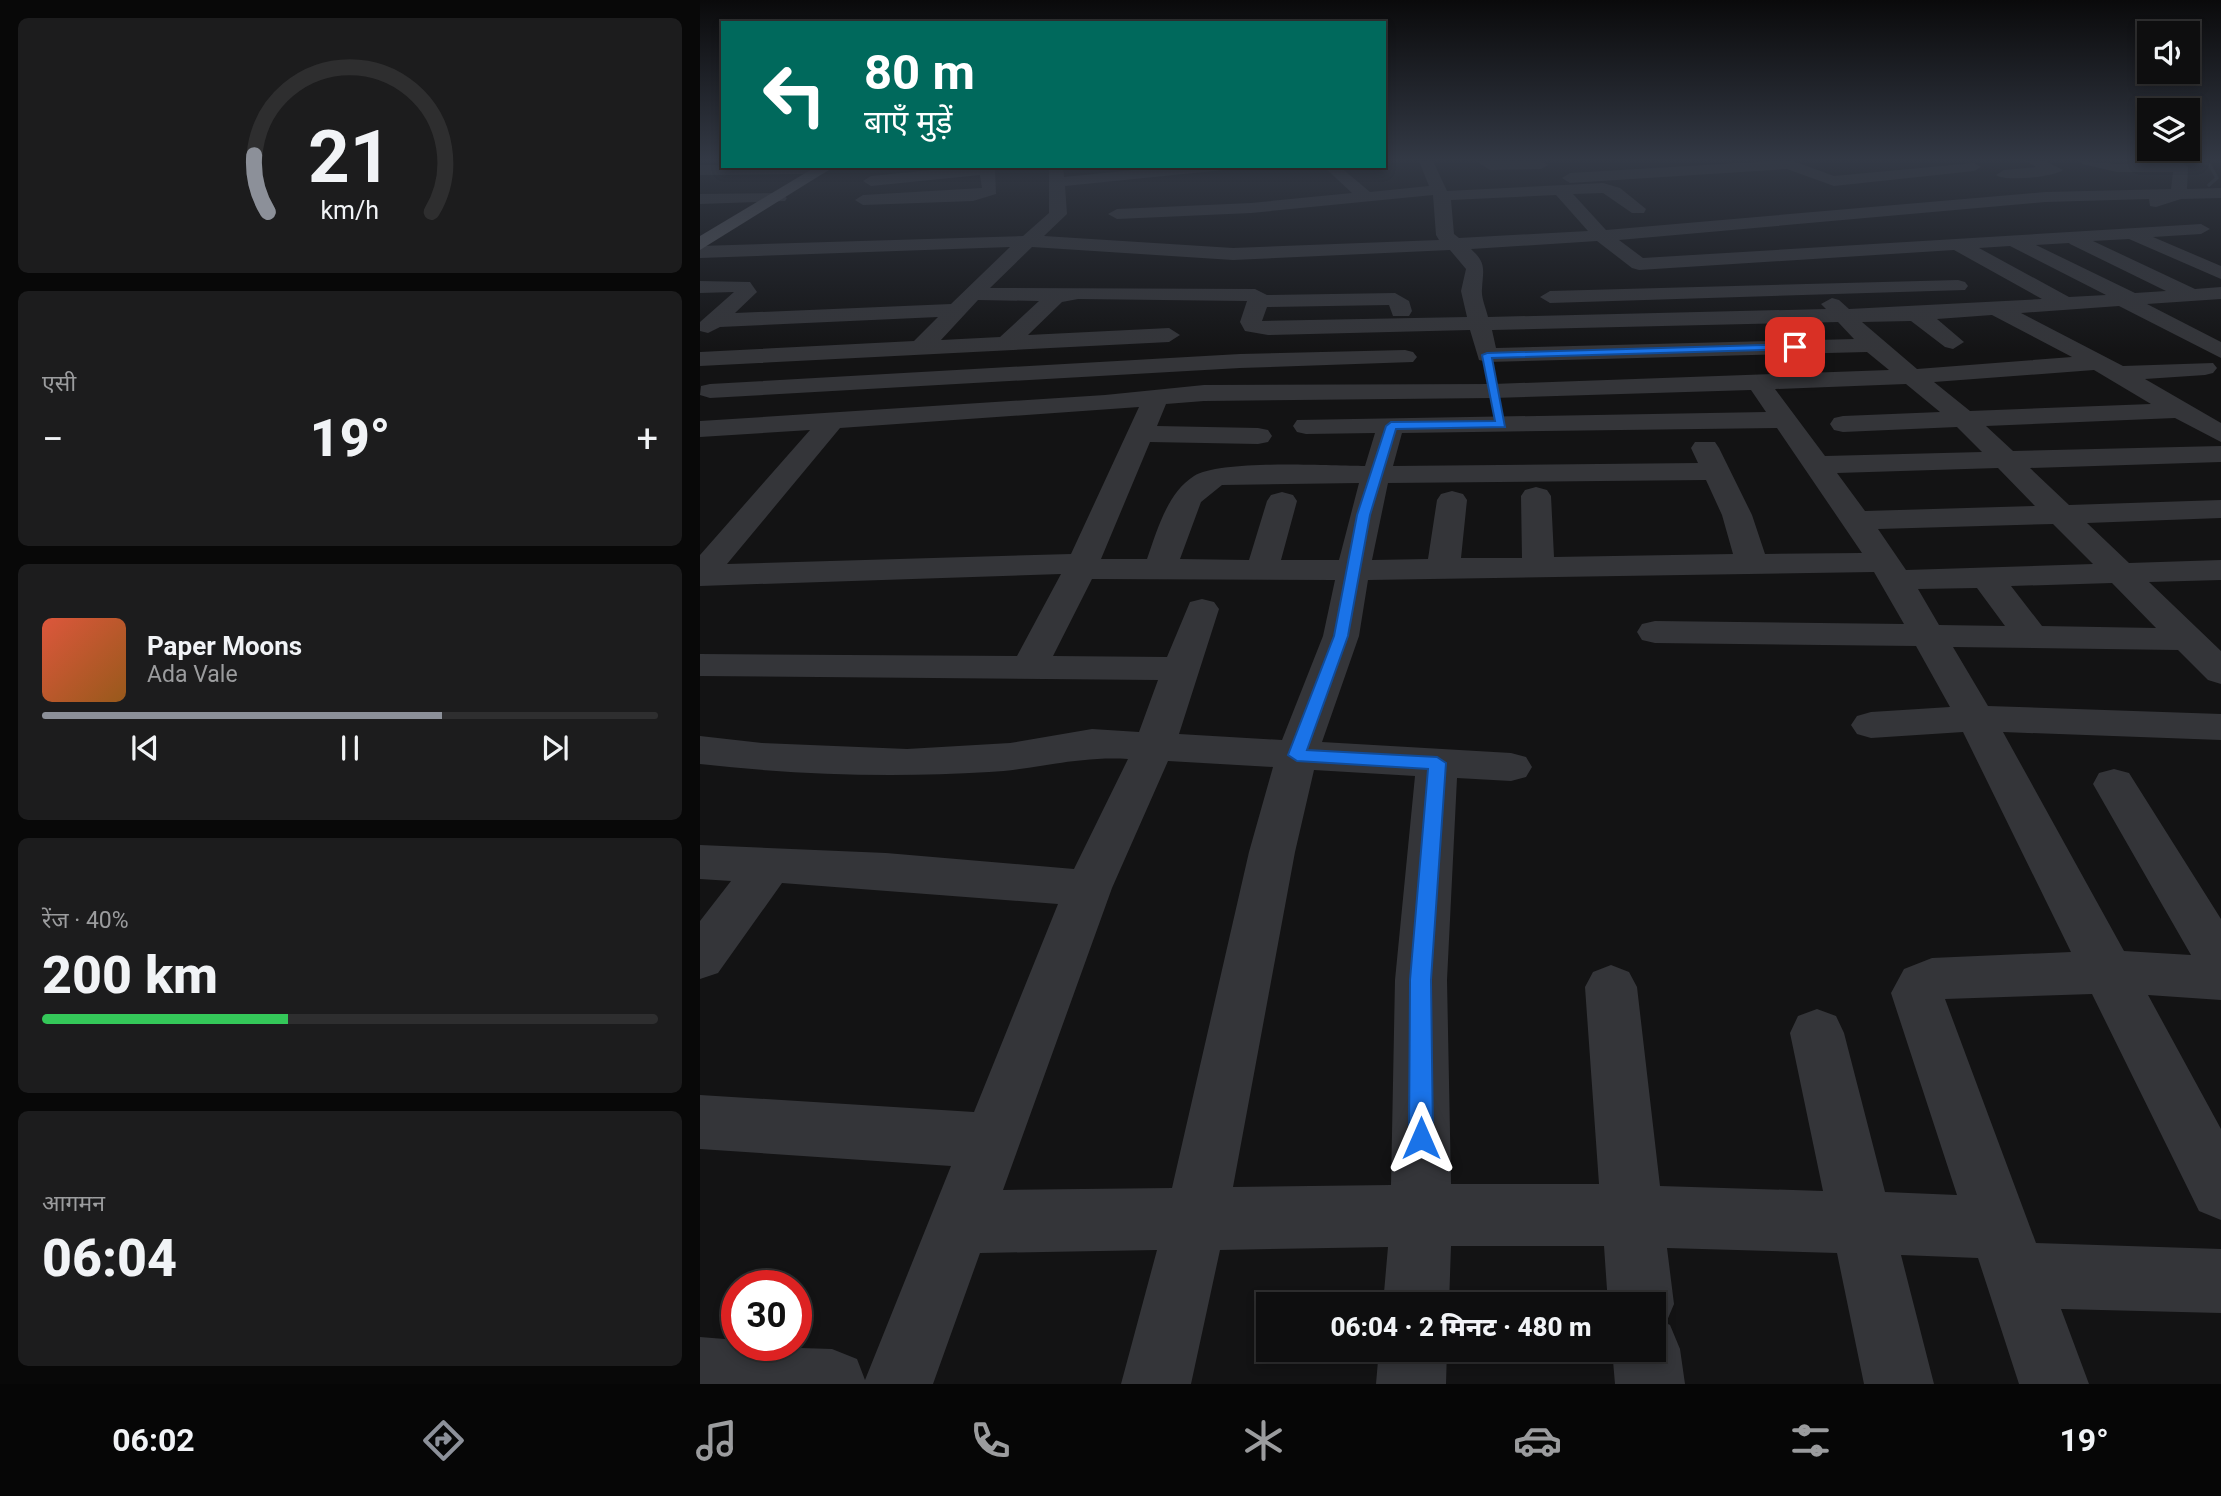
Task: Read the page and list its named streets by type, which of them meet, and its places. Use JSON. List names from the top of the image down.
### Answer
{
  "page": {
    "turn": ["80 m", "बाएँ मुड़ें"],
    "tile": [
      "एसी",
      ["रेंज · 40%", "200 km"],
      ["आगमन", "06:04"]
    ],
    "heat": ["−", "19°", "+"],
    "song": ["Paper Moons", "Ada Vale"],
    "limit": "30",
    "trip": "06:04 · 2 मिनट · 480 m",
    "tabs": ["06:02", "19°"],
    "gauge": ["21", "km/h"]
  }
}
